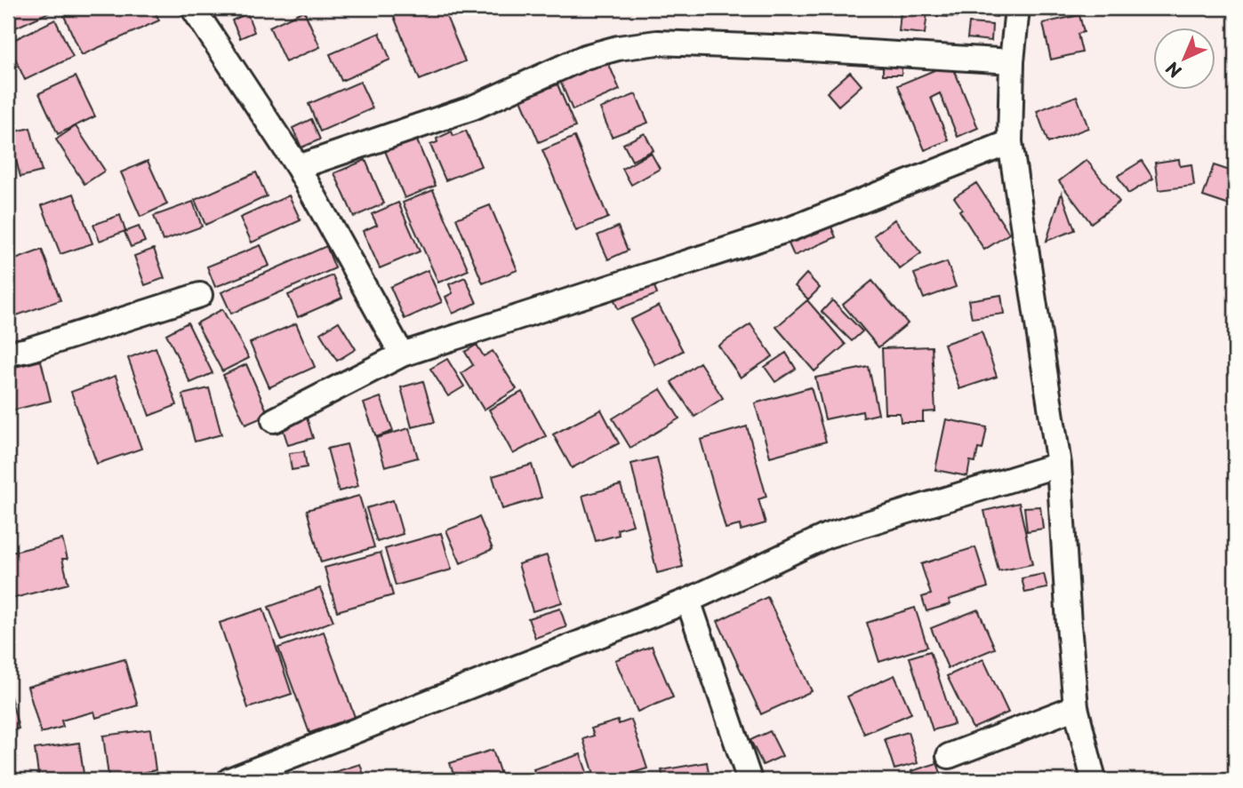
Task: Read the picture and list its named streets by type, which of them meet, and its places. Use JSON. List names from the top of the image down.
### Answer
{
  "north": "bottom left"
}
